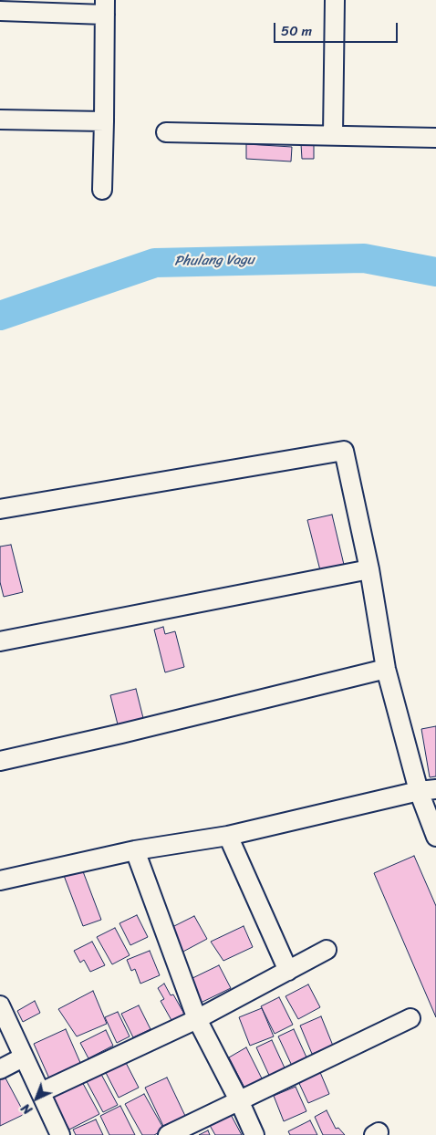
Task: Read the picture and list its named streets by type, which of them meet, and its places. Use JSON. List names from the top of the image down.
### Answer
{
  "water": ["Phulang Vagu"],
  "scale_bar": "50 m",
  "north": "bottom left"
}
